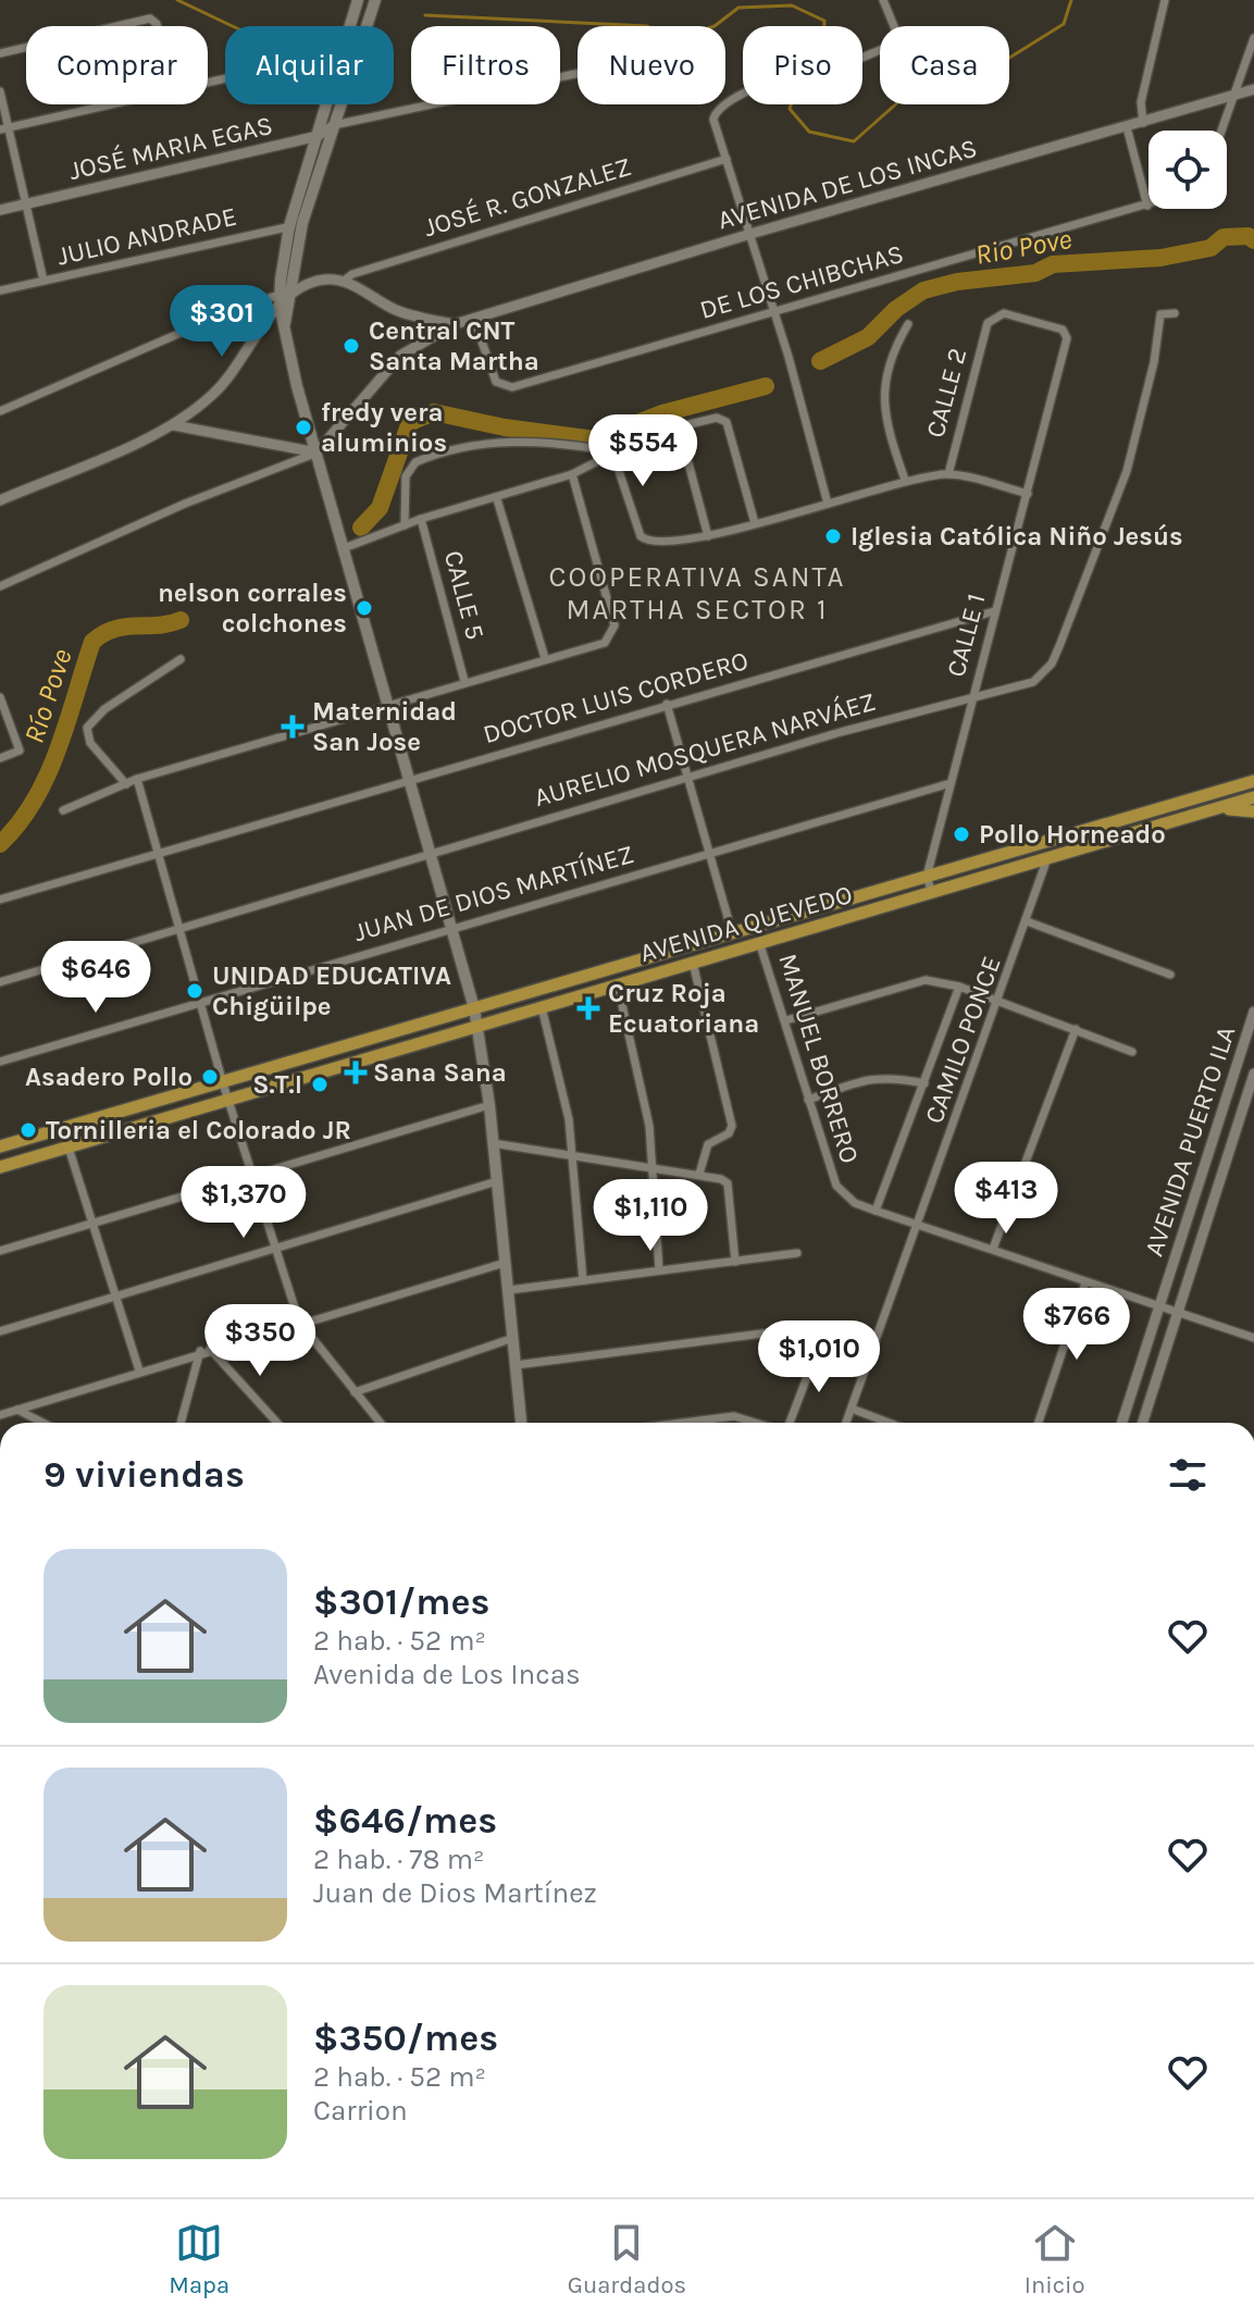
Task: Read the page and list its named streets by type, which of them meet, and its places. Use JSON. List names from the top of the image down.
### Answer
{
  "streets": {
    "main road": ["AVENIDA QUEVEDO"],
    "street": [
      "JOSÉ MARIA EGAS",
      "AVENIDA DE LOS INCAS",
      "JOSÉ R. GONZALEZ",
      "JULIO ANDRADE",
      "DE LOS CHIBCHAS",
      "CALLE 2",
      "CALLE 5",
      "CALLE 1",
      "DOCTOR LUIS CORDERO",
      "AURELIO MOSQUERA NARVÁEZ",
      "JUAN DE DIOS MARTÍNEZ",
      "CAMILO PONCE",
      "MANUEL BORRERO",
      "AVENIDA PUERTO ILA"
    ]
  },
  "crossings": [
    ["AVENIDA DE LOS INCAS", "JOSÉ R. GONZALEZ"],
    ["AVENIDA DE LOS INCAS", "DE LOS CHIBCHAS"],
    ["CALLE 2", "CALLE 1"],
    ["CALLE 1", "DOCTOR LUIS CORDERO"],
    ["CALLE 1", "AURELIO MOSQUERA NARVÁEZ"],
    ["CALLE 1", "JUAN DE DIOS MARTÍNEZ"],
    ["CALLE 1", "AVENIDA QUEVEDO"],
    ["AVENIDA QUEVEDO", "CAMILO PONCE"],
    ["AVENIDA QUEVEDO", "MANUEL BORRERO"]
  ],
  "districts": ["COOPERATIVA SANTA MARTHA SECTOR 1"],
  "water": ["Rio Pove", "Río Pove"],
  "places": {
    "other": [
      "Central CNT Santa Martha",
      "fredy vera aluminios",
      "Iglesia Católica Niño Jesús",
      "nelson corrales colchones",
      "Pollo Horneado",
      "UNIDAD EDUCATIVA Chigüilpe",
      "Asadero Pollo",
      "S.T.I",
      "Tornilleria el Colorado JR"
    ],
    "health": ["Maternidad San Jose", "Cruz Roja Ecuatoriana", "Sana Sana"]
  },
  "page": {
    "chip": [
      "Comprar",
      "Alquilar",
      "Filtros",
      "Nuevo",
      "Piso",
      "Casa"
    ],
    "price": [
      "$301",
      "$554",
      "$646",
      "$413",
      "$1,370",
      "$1,110",
      "$766",
      "$350",
      "$1,010"
    ],
    "heading": "9 viviendas",
    "list": [
      {
        "name": "$301/mes",
        "note": "2 hab. · 52 m² · Avenida de Los Incas"
      },
      {
        "name": "$646/mes",
        "note": "2 hab. · 78 m² · Juan de Dios Martínez"
      },
      {
        "name": "$350/mes",
        "note": "2 hab. · 52 m² · Carrion"
      }
    ],
    "tabs": ["Mapa", "Guardados", "Inicio"]
  }
}
